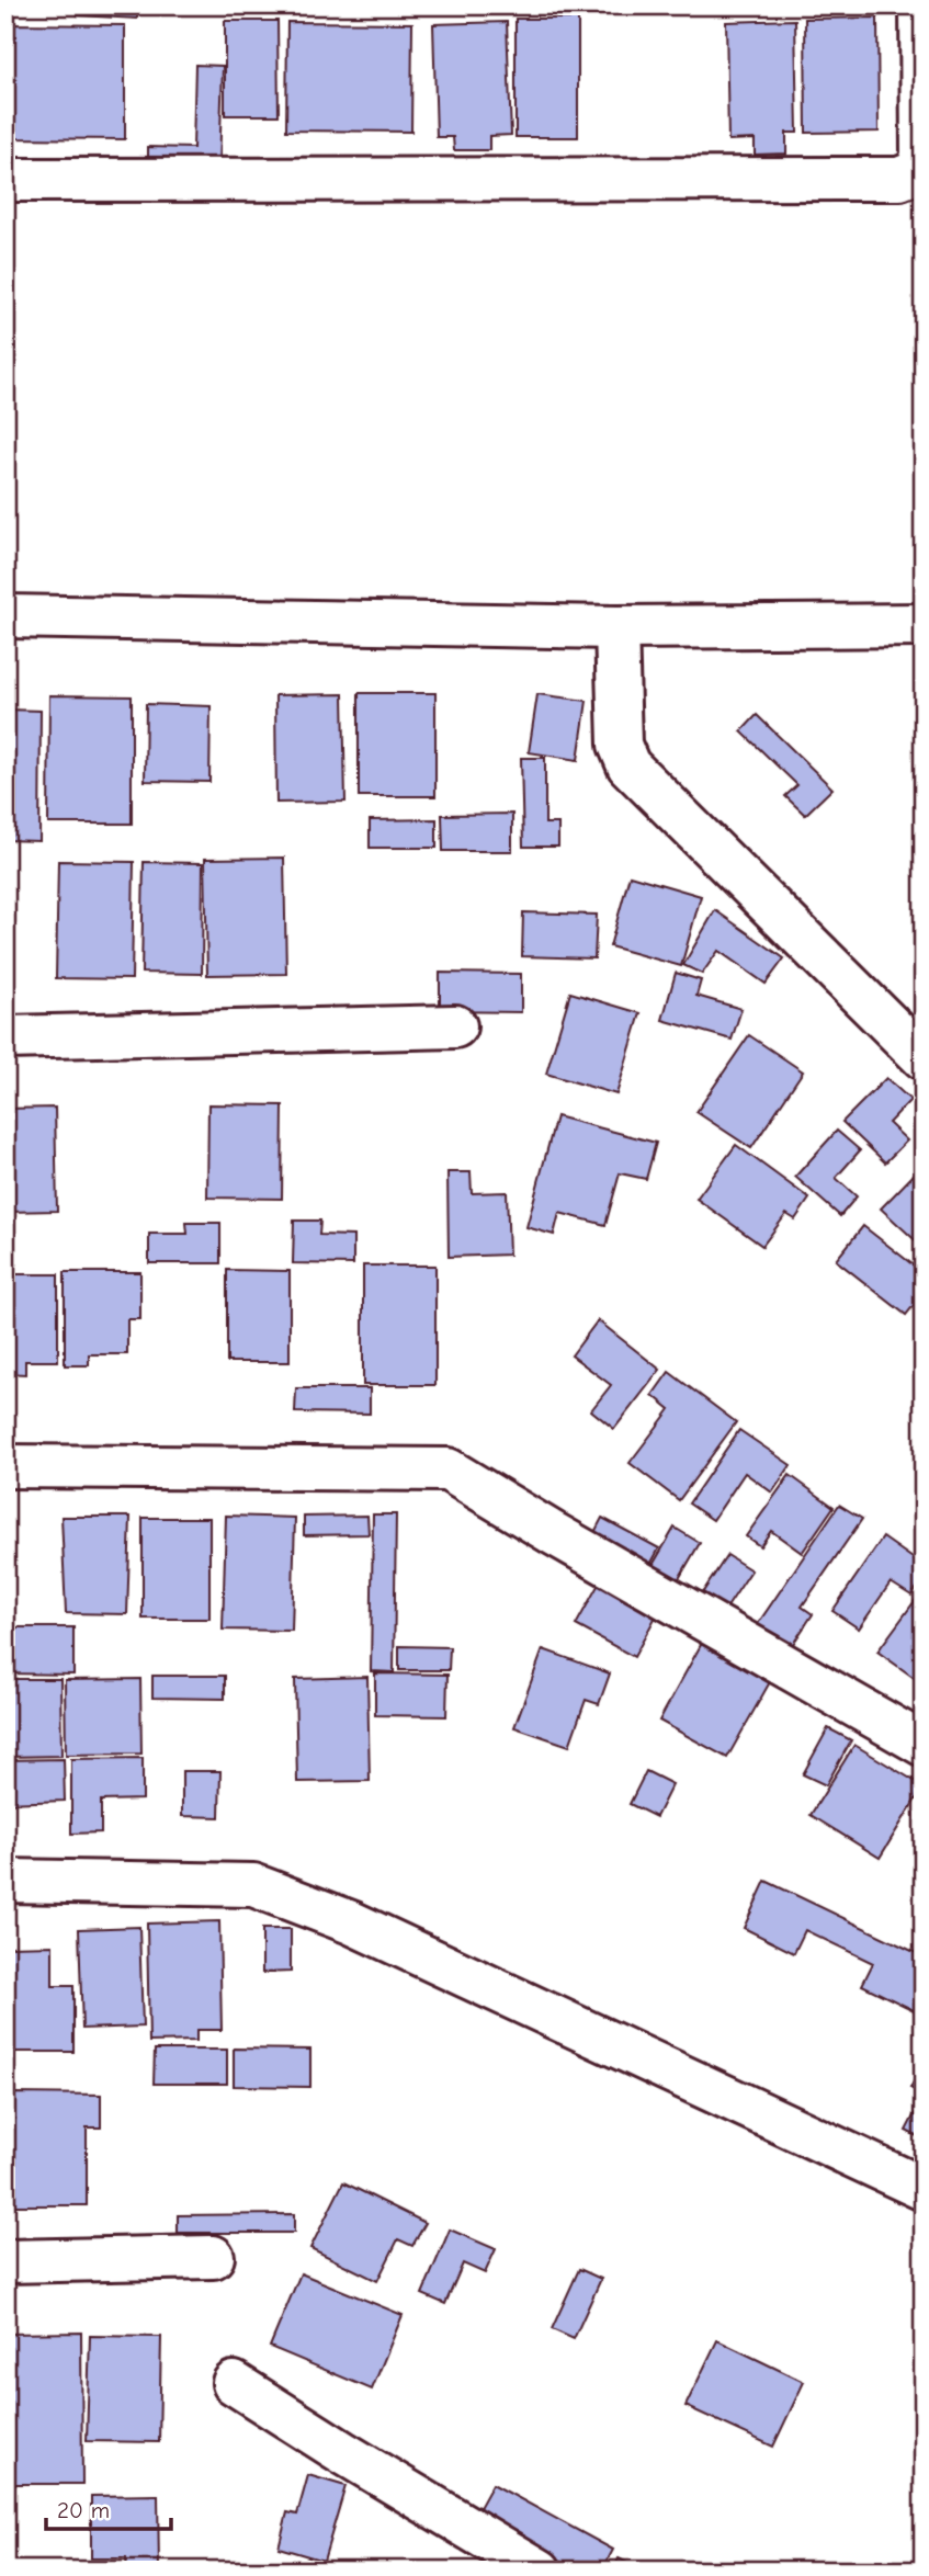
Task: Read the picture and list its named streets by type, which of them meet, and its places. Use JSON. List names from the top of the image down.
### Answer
{
  "scale_bar": "20 m"
}
